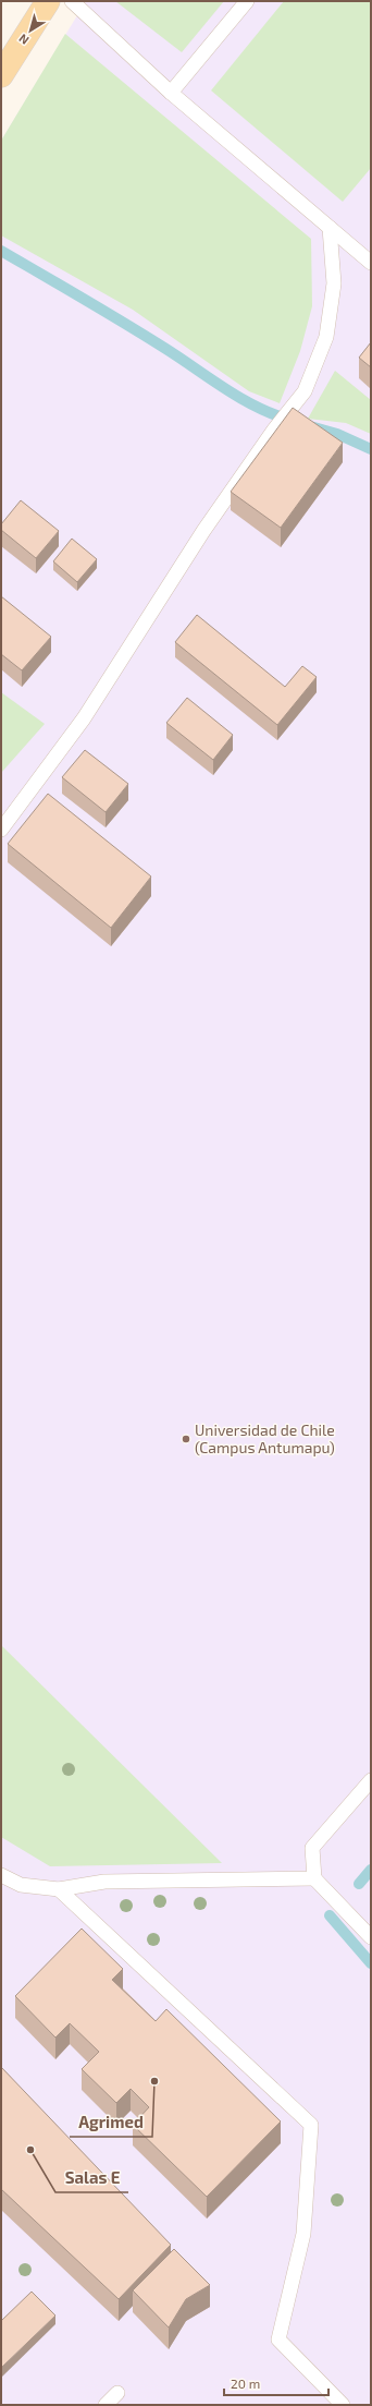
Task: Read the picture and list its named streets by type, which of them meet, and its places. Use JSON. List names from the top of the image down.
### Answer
{
  "places": ["Universidad de Chile (Campus Antumapu)", "Agrimed", "Salas E"],
  "scale_bar": "20 m",
  "north": "bottom left"
}
